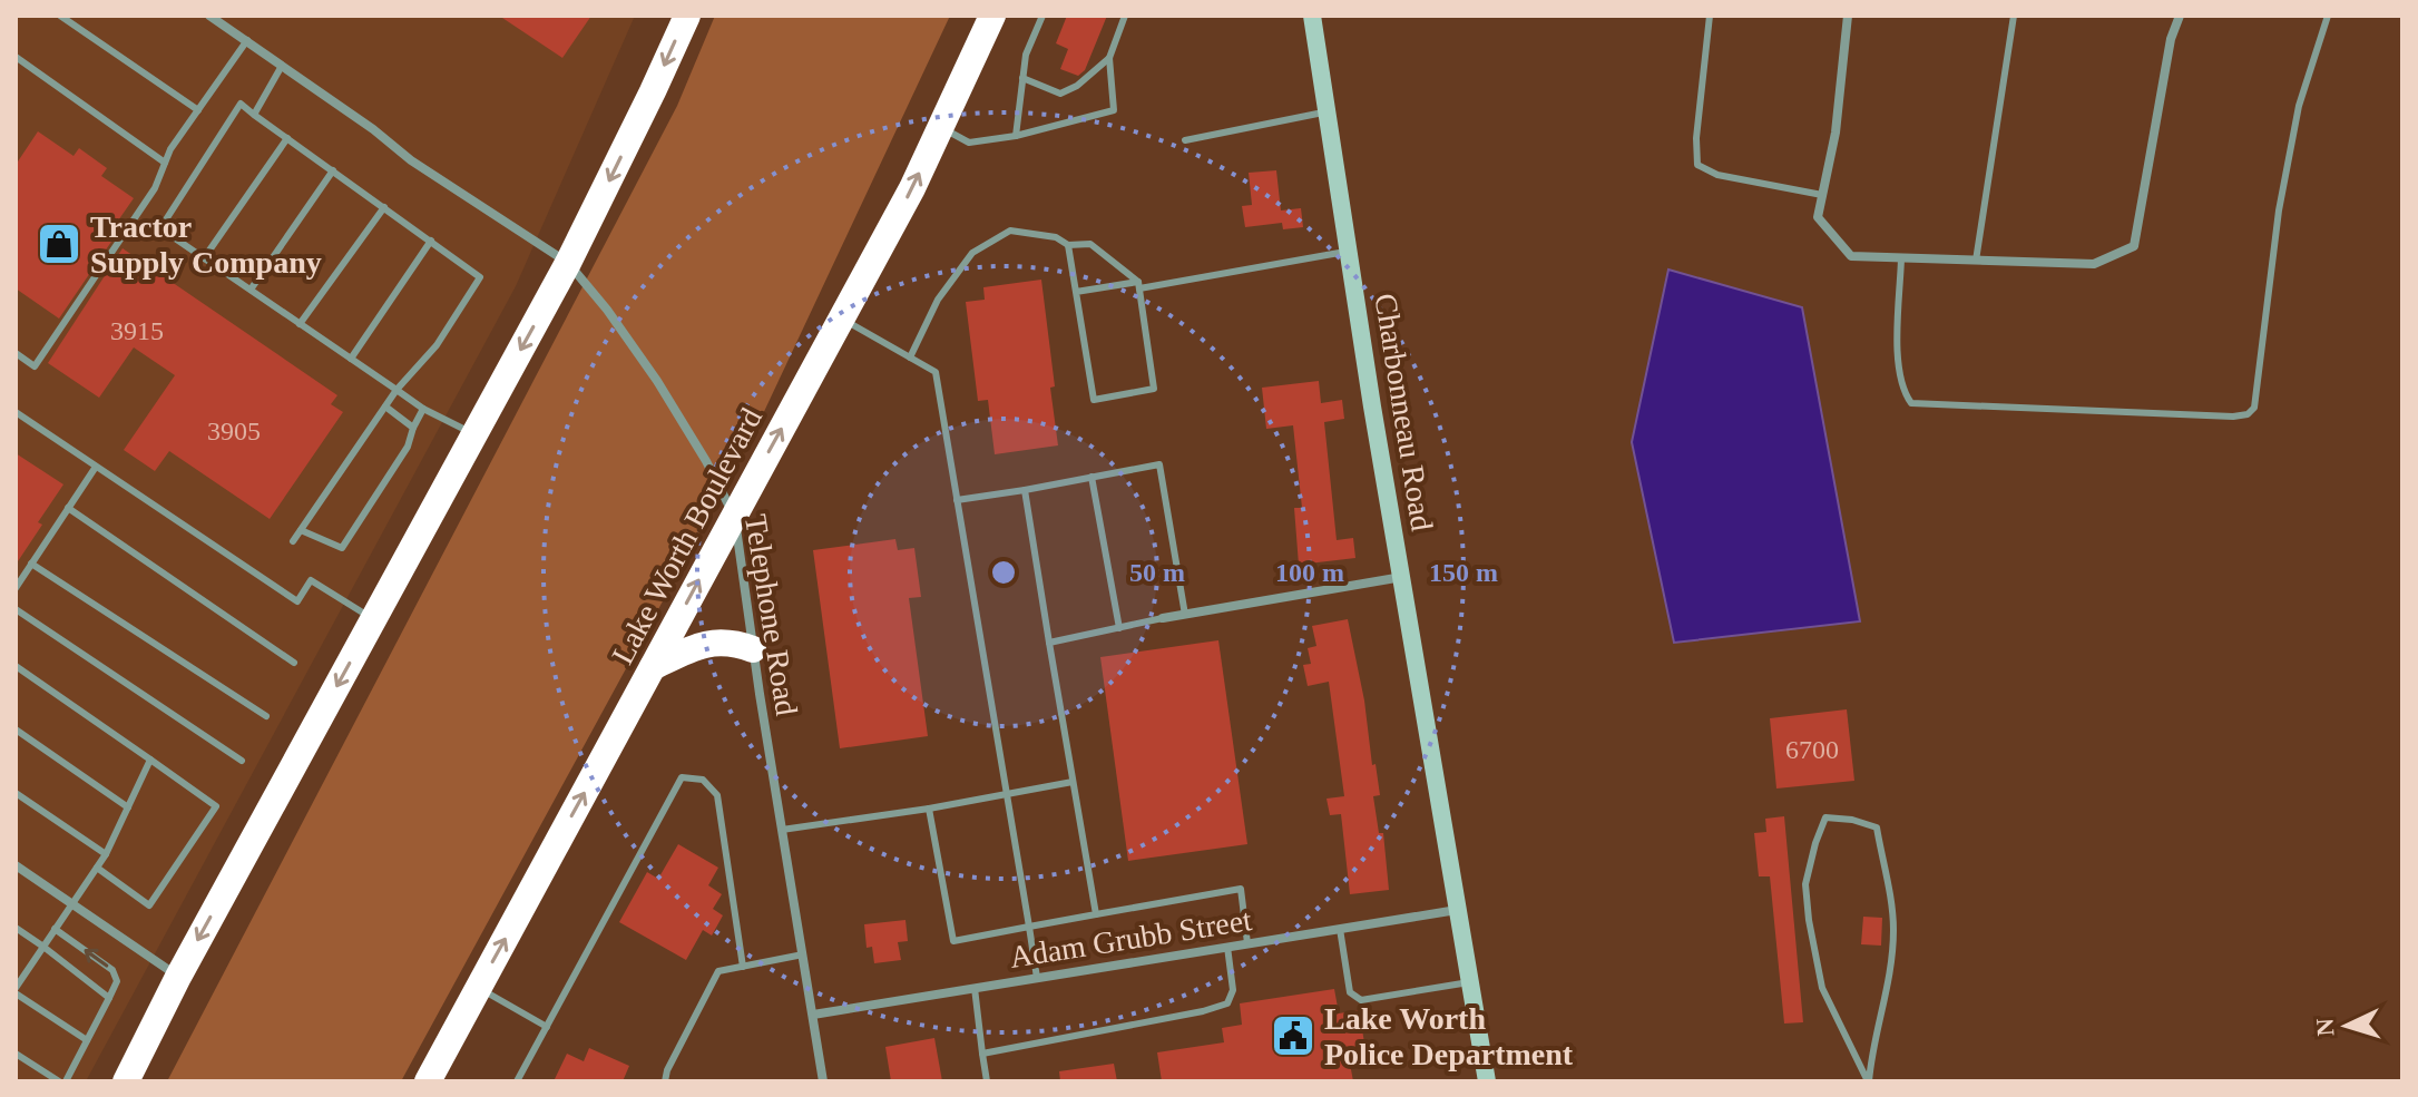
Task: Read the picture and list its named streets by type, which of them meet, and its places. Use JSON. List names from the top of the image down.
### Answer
{
  "streets": {
    "highway": ["Lake Worth Boulevard"],
    "street": ["Charbonneau Road", "Telephone Road", "Adam Grubb Street"]
  },
  "crossings": [
    ["Charbonneau Road", "Adam Grubb Street"],
    ["Lake Worth Boulevard", "Telephone Road"],
    ["Telephone Road", "Adam Grubb Street"]
  ],
  "one_way": ["Lake Worth Boulevard"],
  "places": {
    "shop": ["Tractor Supply Company"],
    "public building": ["Lake Worth Police Department"]
  },
  "house_numbers": ["3915", "3905", "6700"],
  "north": "left",
  "rings": ["50 m", "100 m", "150 m"]
}
